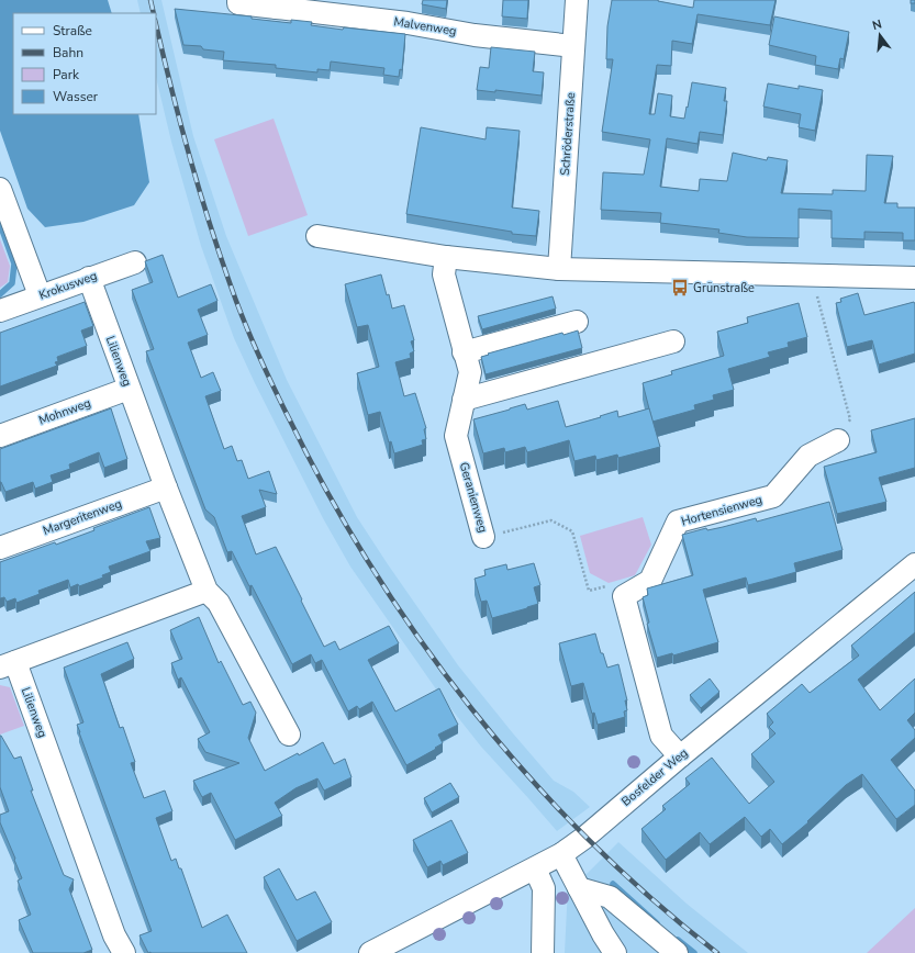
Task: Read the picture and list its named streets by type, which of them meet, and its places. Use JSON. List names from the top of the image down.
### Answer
{
  "streets": {
    "street": [
      "Malvenweg",
      "Schröderstraße",
      "Krokusweg",
      "Lilienweg",
      "Mohnweg",
      "Geranienweg",
      "Hortensienweg",
      "Margeritenweg",
      "Bosfelder Weg"
    ]
  },
  "crossings": [
    ["Malvenweg", "Schröderstraße"],
    ["Krokusweg", "Lilienweg"],
    ["Lilienweg", "Mohnweg"],
    ["Lilienweg", "Margeritenweg"],
    ["Geranienweg", "Hortensienweg"]
  ],
  "places": {
    "bus stop": ["Grünstraße"]
  },
  "legend": [
    "Straße",
    "Bahn",
    "Park",
    "Wasser"
  ],
  "north": "top"
}
